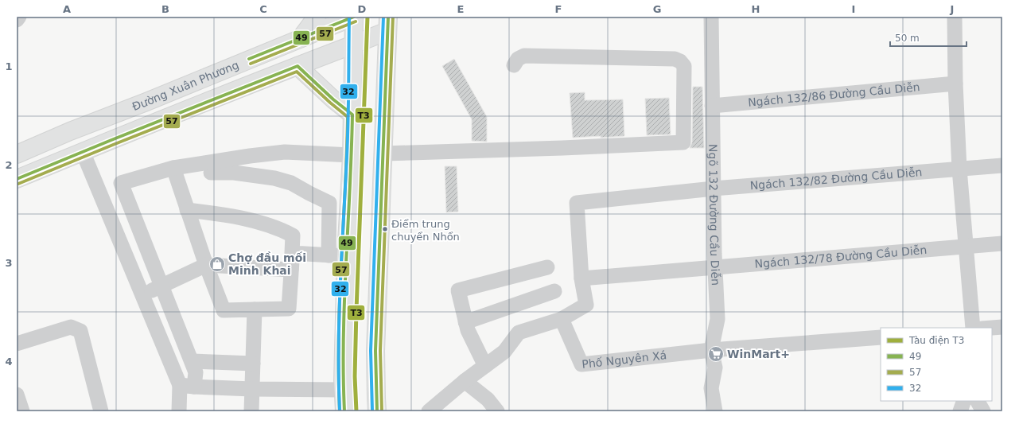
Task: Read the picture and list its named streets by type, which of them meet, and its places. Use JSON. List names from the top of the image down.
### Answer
{
  "streets": {
    "main road": ["Đường Xuân Phương"],
    "street": [
      "Ngách 132/86 Đường Cầu Diễn",
      "Ngách 132/82 Đường Cầu Diễn",
      "Ngõ 132 Đường Cầu Diễn",
      "Ngách 132/78 Đường Cầu Diễn",
      "Phố Nguyên Xá"
    ]
  },
  "crossings": [
    ["Ngách 132/86 Đường Cầu Diễn", "Ngõ 132 Đường Cầu Diễn"],
    ["Ngách 132/82 Đường Cầu Diễn", "Ngõ 132 Đường Cầu Diễn"],
    ["Ngách 132/82 Đường Cầu Diễn", "Ngách 132/78 Đường Cầu Diễn"],
    ["Ngõ 132 Đường Cầu Diễn", "Ngách 132/78 Đường Cầu Diễn"],
    ["Ngõ 132 Đường Cầu Diễn", "Phố Nguyên Xá"]
  ],
  "places": {
    "other": ["Điểm trung chuyển Nhổn"],
    "shop": ["Chợ đầu mối Minh Khai"],
    "supermarket": ["WinMart+"]
  },
  "lines": [
    "metro line T3",
    "transit line 49",
    "transit line 57",
    "transit line 32"
  ],
  "legend": [
    "Tàu điện T3",
    "49",
    "57",
    "32"
  ],
  "scale_bar": "50 m",
  "grid": {
    "columns": [
      "A",
      "B",
      "C",
      "D",
      "E",
      "F",
      "G",
      "H",
      "I",
      "J"
    ],
    "rows": [
      "1",
      "2",
      "3",
      "4"
    ]
  }
}
